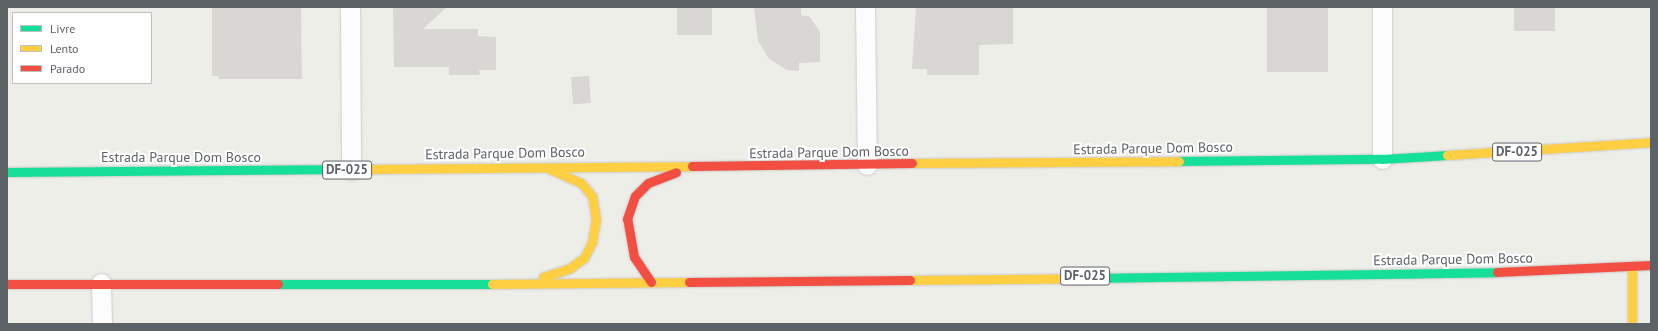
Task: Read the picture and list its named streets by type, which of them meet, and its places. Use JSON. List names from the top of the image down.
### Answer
{
  "streets": {
    "main road": ["Estrada Parque Dom Bosco", "DF-025"]
  },
  "legend": ["Livre", "Lento", "Parado"]
}
